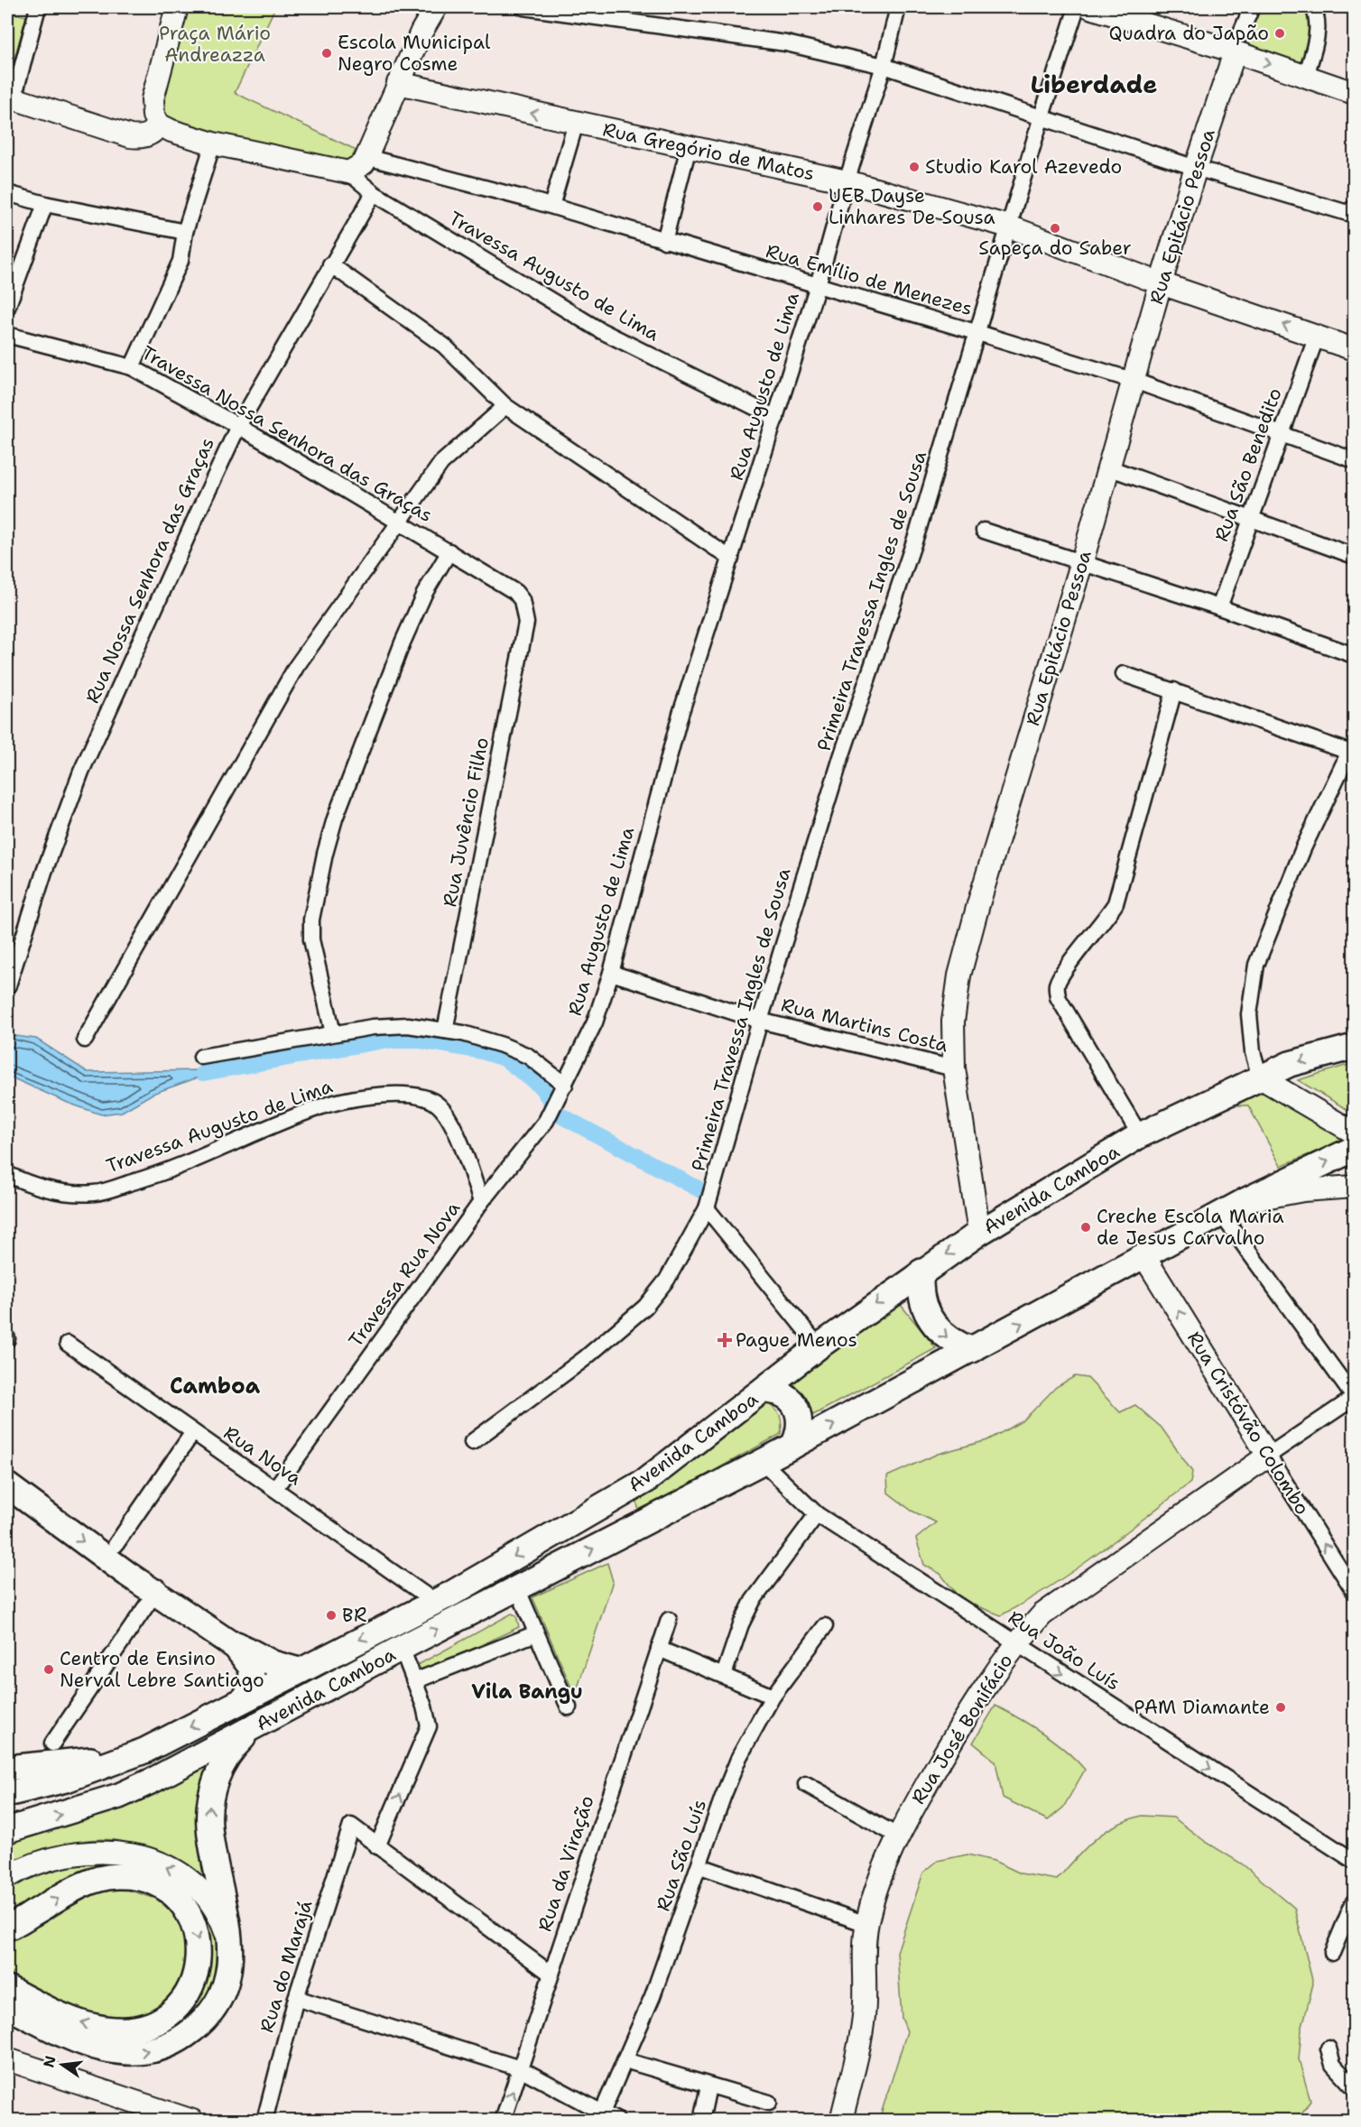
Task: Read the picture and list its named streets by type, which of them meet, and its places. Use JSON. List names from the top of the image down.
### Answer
{
  "streets": {
    "main road": ["Avenida Camboa"],
    "street": [
      "Rua Gregório de Matos",
      "Rua Epitácio Pessoa",
      "Travessa Augusto de Lima",
      "Rua Emílio de Menezes",
      "Rua Augusto de Lima",
      "Travessa Nossa Senhora das Graças",
      "Rua São Benedito",
      "Rua Nossa Senhora das Graças",
      "Primeira Travessa Ingles de Sousa",
      "Rua Juvêncio Filho",
      "Rua Martins Costa",
      "Travessa Rua Nova",
      "Rua Cristóvão Colombo",
      "Rua Nova",
      "Rua João Luís",
      "Rua José Bonifácio",
      "Rua São Luís",
      "Rua da Viração",
      "Rua do Marajá"
    ]
  },
  "crossings": [
    ["Rua Gregório de Matos", "Rua Epitácio Pessoa"],
    ["Rua Gregório de Matos", "Rua Augusto de Lima"],
    ["Rua Gregório de Matos", "Rua São Benedito"],
    ["Rua Gregório de Matos", "Primeira Travessa Ingles de Sousa"],
    ["Rua Epitácio Pessoa", "Rua Emílio de Menezes"],
    ["Rua Epitácio Pessoa", "Rua Martins Costa"],
    ["Rua Epitácio Pessoa", "Avenida Camboa"],
    ["Travessa Augusto de Lima", "Rua Augusto de Lima"],
    ["Travessa Augusto de Lima", "Rua Nossa Senhora das Graças"],
    ["Travessa Augusto de Lima", "Travessa Rua Nova"],
    ["Rua Emílio de Menezes", "Rua Augusto de Lima"],
    ["Rua Emílio de Menezes", "Rua São Benedito"],
    ["Rua Emílio de Menezes", "Primeira Travessa Ingles de Sousa"],
    ["Rua Augusto de Lima", "Rua Martins Costa"],
    ["Rua Augusto de Lima", "Travessa Rua Nova"],
    ["Travessa Nossa Senhora das Graças", "Rua Nossa Senhora das Graças"],
    ["Travessa Nossa Senhora das Graças", "Rua Juvêncio Filho"],
    ["Primeira Travessa Ingles de Sousa", "Rua Martins Costa"],
    ["Avenida Camboa", "Rua Cristóvão Colombo"],
    ["Avenida Camboa", "Rua Nova"],
    ["Avenida Camboa", "Rua João Luís"],
    ["Travessa Rua Nova", "Rua Nova"],
    ["Rua Cristóvão Colombo", "Rua José Bonifácio"],
    ["Rua João Luís", "Rua José Bonifácio"]
  ],
  "one_way": ["Rua João Luís"],
  "districts": ["Liberdade", "Camboa", "Vila Bangu"],
  "parks": ["Praça Mário Andreazza"],
  "places": {
    "other": [
      "Quadra do Japão",
      "Escola Municipal Negro Cosme",
      "Studio Karol Azevedo",
      "UEB Dayse Linhares De Sousa",
      "Sapeça do Saber",
      "Creche Escola Maria de Jesus Carvalho",
      "BR",
      "Centro de Ensino Nerval Lebre Santiago",
      "PAM Diamante"
    ],
    "health": ["Pague Menos"]
  },
  "north": "left"
}
